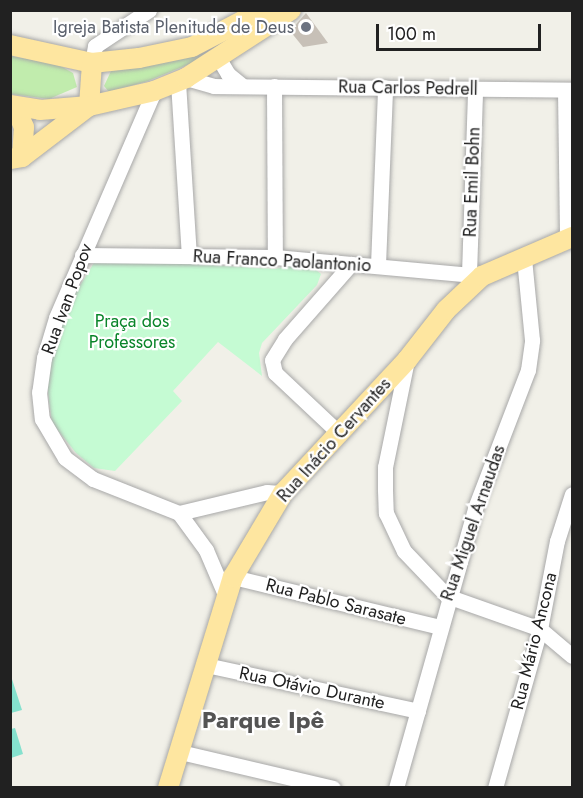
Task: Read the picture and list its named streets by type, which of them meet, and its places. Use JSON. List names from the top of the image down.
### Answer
{
  "streets": {
    "main road": ["Rua Inácio Cervantes"],
    "street": [
      "Rua Carlos Pedrell",
      "Rua Emil Bohn",
      "Rua Franco Paolantonio",
      "Rua Ivan Popov",
      "Rua Miguel Arnaudas",
      "Rua Pablo Sarasate",
      "Rua Mário Ancona",
      "Rua Otávio Durante"
    ]
  },
  "crossings": [
    ["Rua Carlos Pedrell", "Rua Emil Bohn"],
    ["Rua Emil Bohn", "Rua Franco Paolantonio"],
    ["Rua Emil Bohn", "Rua Inácio Cervantes"],
    ["Rua Franco Paolantonio", "Rua Ivan Popov"],
    ["Rua Franco Paolantonio", "Rua Inácio Cervantes"],
    ["Rua Inácio Cervantes", "Rua Miguel Arnaudas"],
    ["Rua Inácio Cervantes", "Rua Pablo Sarasate"],
    ["Rua Inácio Cervantes", "Rua Otávio Durante"],
    ["Rua Miguel Arnaudas", "Rua Pablo Sarasate"],
    ["Rua Miguel Arnaudas", "Rua Otávio Durante"]
  ],
  "districts": ["Parque Ipê"],
  "parks": ["Praça dos Professores"],
  "places": ["Igreja Batista Plenitude de Deus"],
  "scale_bar": "100 m"
}
